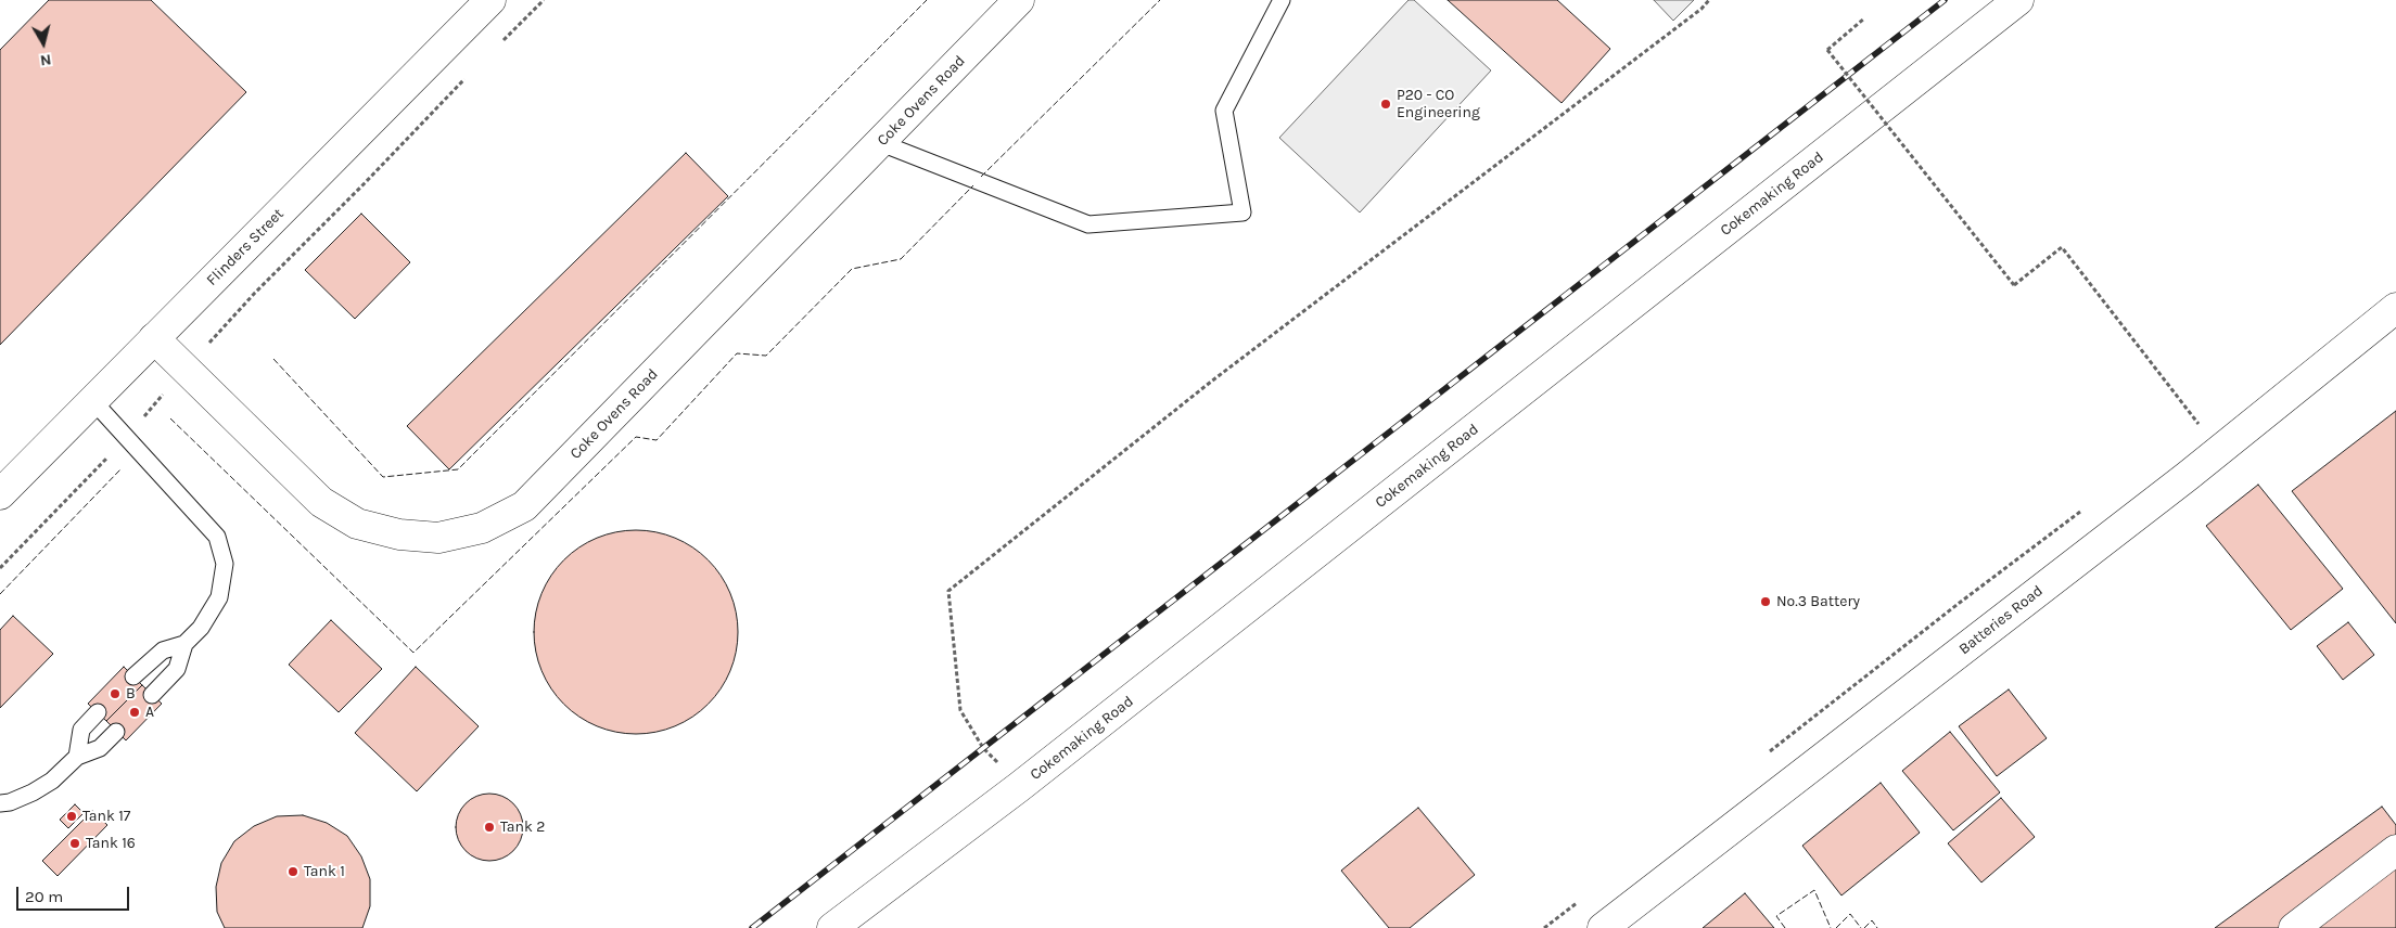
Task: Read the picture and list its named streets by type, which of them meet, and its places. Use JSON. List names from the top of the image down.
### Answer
{
  "streets": {
    "street": [
      "Coke Ovens Road",
      "Cokemaking Road",
      "Flinders Street",
      "Batteries Road"
    ]
  },
  "crossings": [
    ["Coke Ovens Road", "Flinders Street"]
  ],
  "places": [
    "P20 - CO Engineering",
    "No.3 Battery",
    "B",
    "A",
    "Tank 17",
    "Tank 2",
    "Tank 16",
    "Tank 1"
  ],
  "scale_bar": "20 m",
  "north": "bottom"
}
